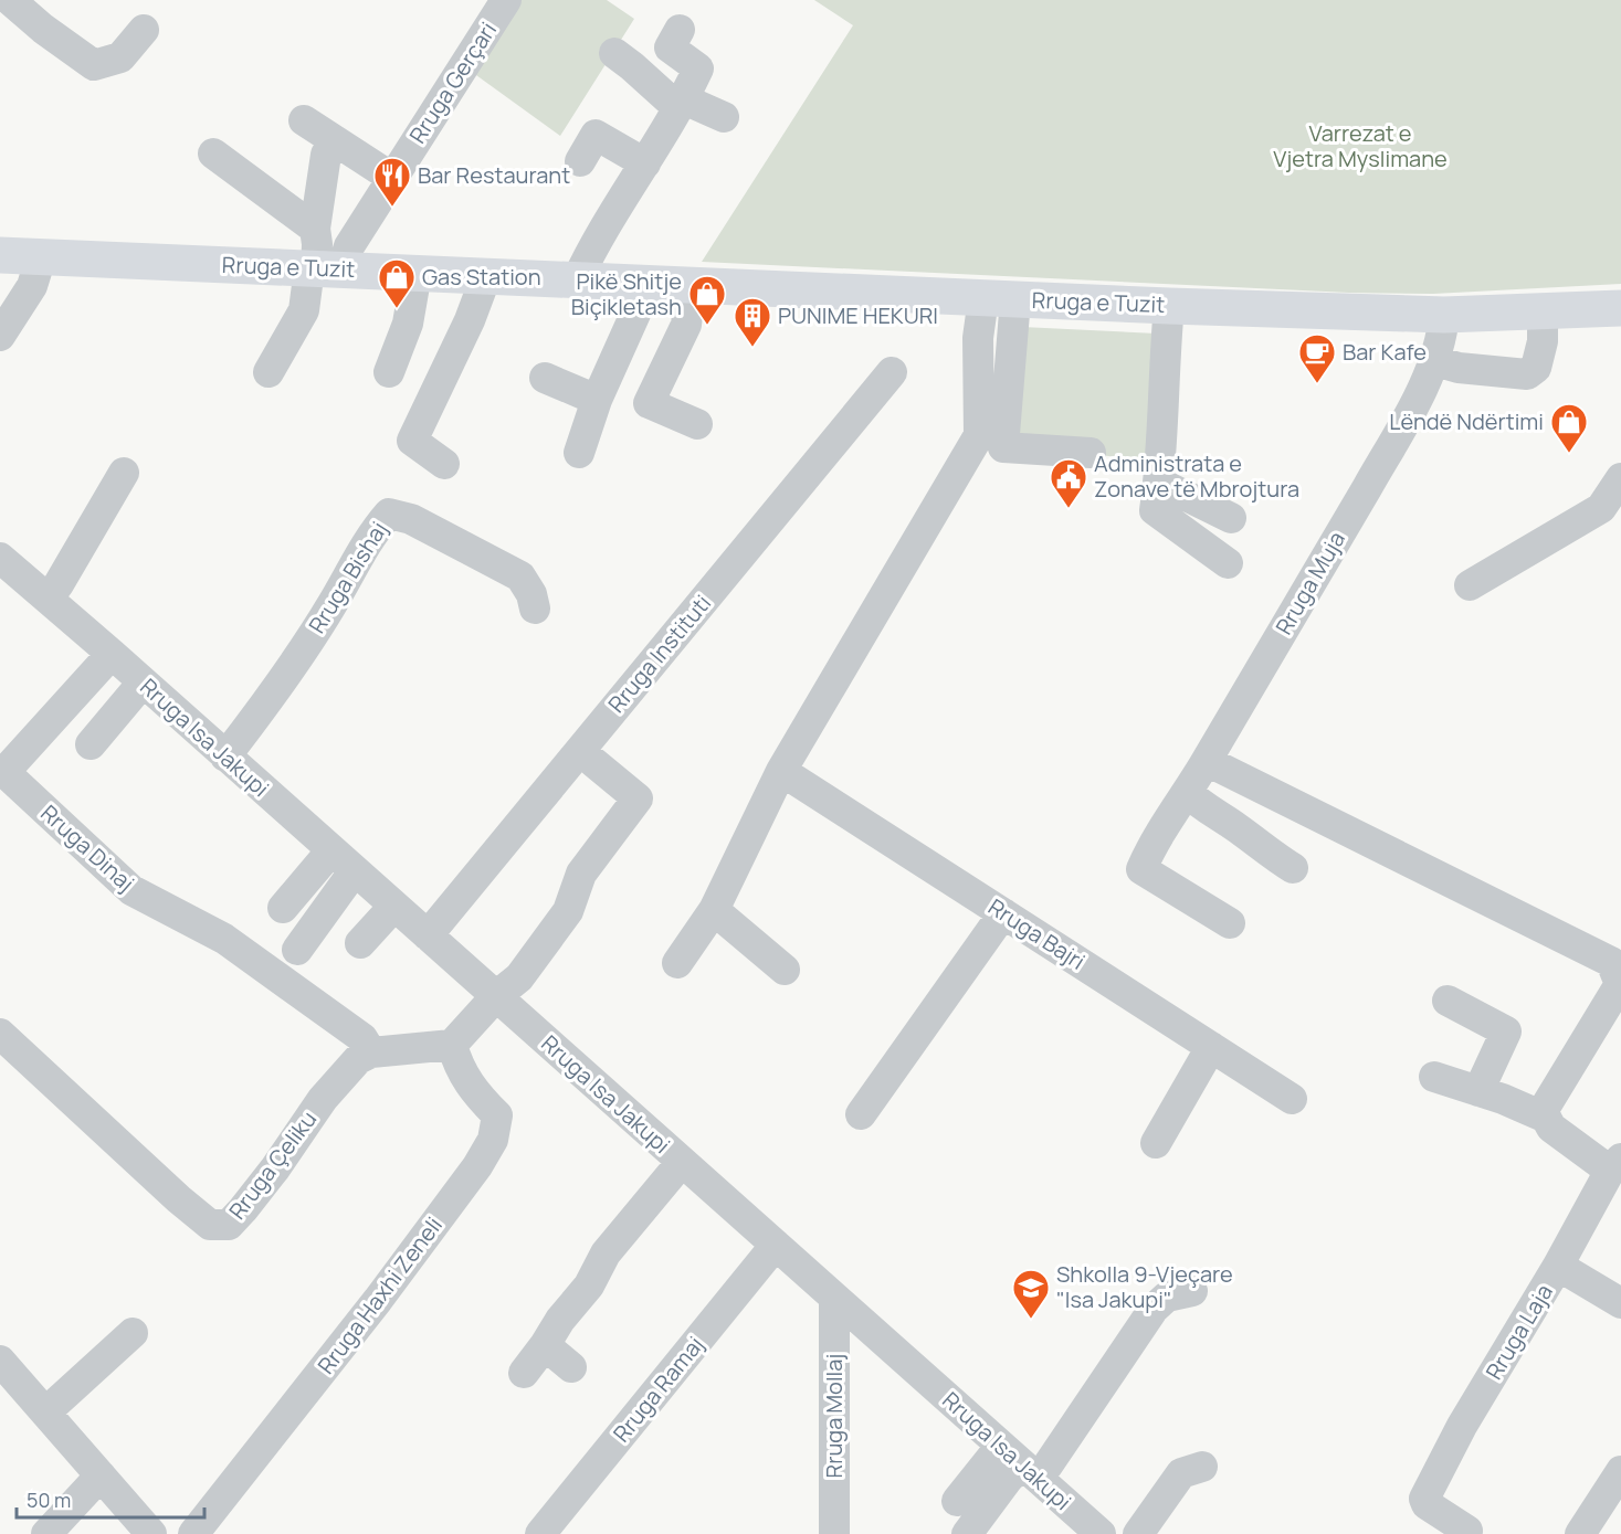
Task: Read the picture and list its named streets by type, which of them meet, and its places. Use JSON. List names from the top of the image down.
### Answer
{
  "streets": {
    "main road": ["Rruga e Tuzit"],
    "street": [
      "Rruga Gerçari",
      "Rruga Bishaj",
      "Rruga Muja",
      "Rruga Instituti",
      "Rruga Isa Jakupi",
      "Rruga Dinaj",
      "Rruga Bajri",
      "Rruga Çeliku",
      "Rruga Haxhi Zeneli",
      "Rruga Laja",
      "Rruga Ramaj",
      "Rruga Mollaj"
    ]
  },
  "crossings": [
    ["Rruga Gerçari", "Rruga e Tuzit"],
    ["Rruga e Tuzit", "Rruga Muja"],
    ["Rruga Bishaj", "Rruga Isa Jakupi"],
    ["Rruga Instituti", "Rruga Isa Jakupi"],
    ["Rruga Isa Jakupi", "Rruga Dinaj"],
    ["Rruga Isa Jakupi", "Rruga Ramaj"],
    ["Rruga Isa Jakupi", "Rruga Mollaj"],
    ["Rruga Dinaj", "Rruga Çeliku"]
  ],
  "parks": ["Varrezat e Vjetra Myslimane"],
  "places": {
    "restaurant": ["Bar Restaurant"],
    "shop": ["Gas Station", "Pikë Shitje Biçikletash", "Lëndë Ndërtimi"],
    "building": ["PUNIME HEKURI"],
    "cafe": ["Bar Kafe"],
    "public building": ["Administrata e Zonave të Mbrojtura"],
    "school or university": ["Shkolla 9-Vjeçare \"Isa Jakupi\""]
  },
  "scale_bar": "50 m"
}
